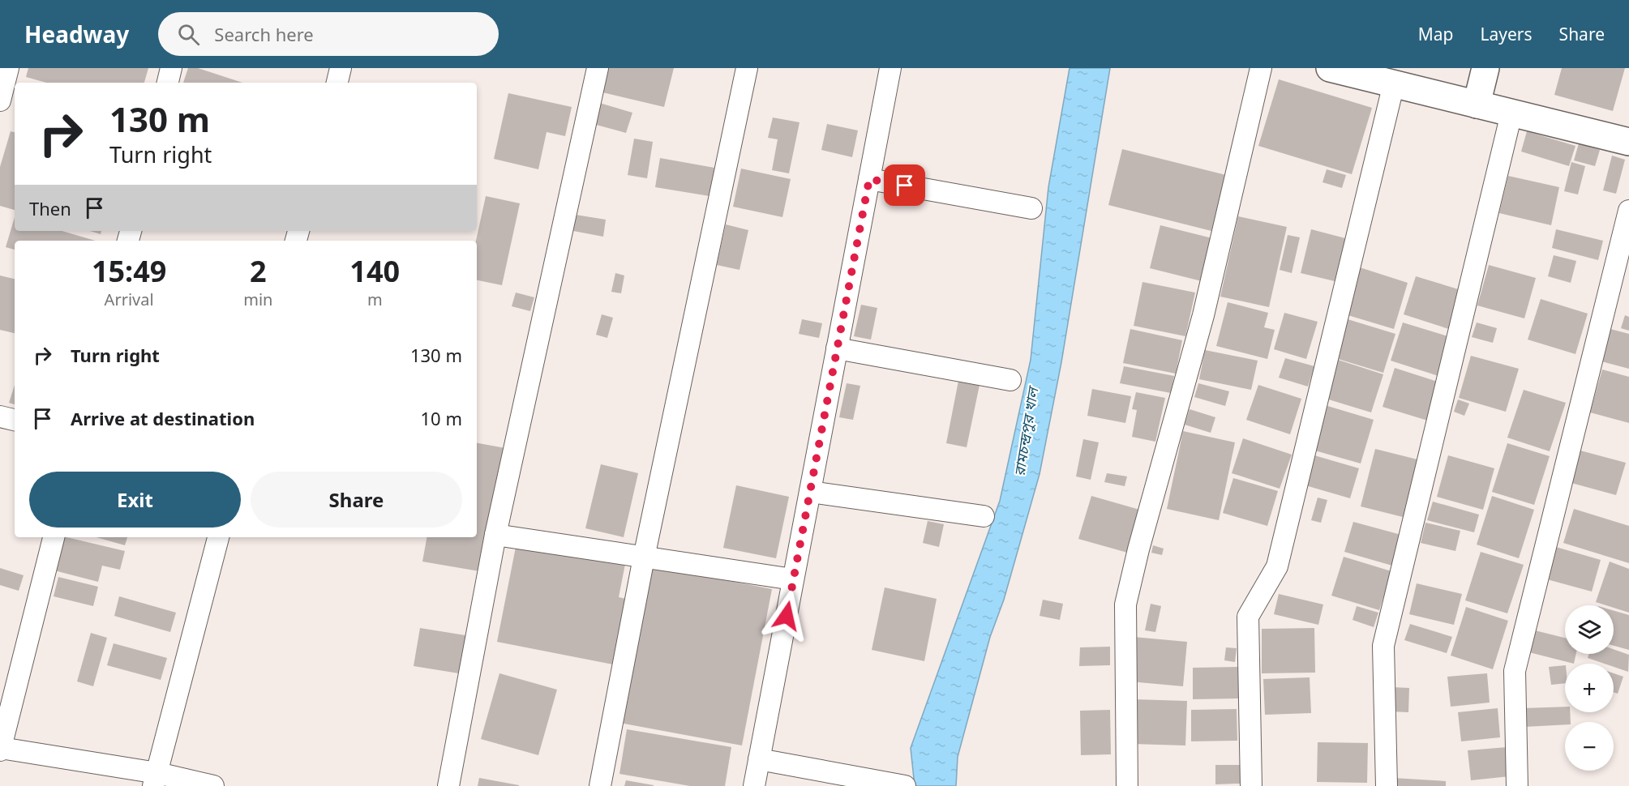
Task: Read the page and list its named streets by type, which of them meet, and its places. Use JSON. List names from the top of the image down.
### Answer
{
  "water": ["রামচন্দ্রপুর খাল"],
  "page": {
    "header": "Headway",
    "search": "Search here",
    "nav": ["Map", "Layers", "Share"],
    "turn": ["130 m", "Turn right"],
    "then": "Then",
    "eta": [
      "15:49",
      "Arrival",
      "2",
      "min",
      "140",
      "m"
    ],
    "list": [
      {
        "name": "Turn right",
        "value": "130 m"
      },
      {
        "name": "Arrive at destination",
        "value": "10 m"
      }
    ],
    "buttons": ["Exit", "Share"],
    "map_buttons": ["+", "−"]
  }
}
